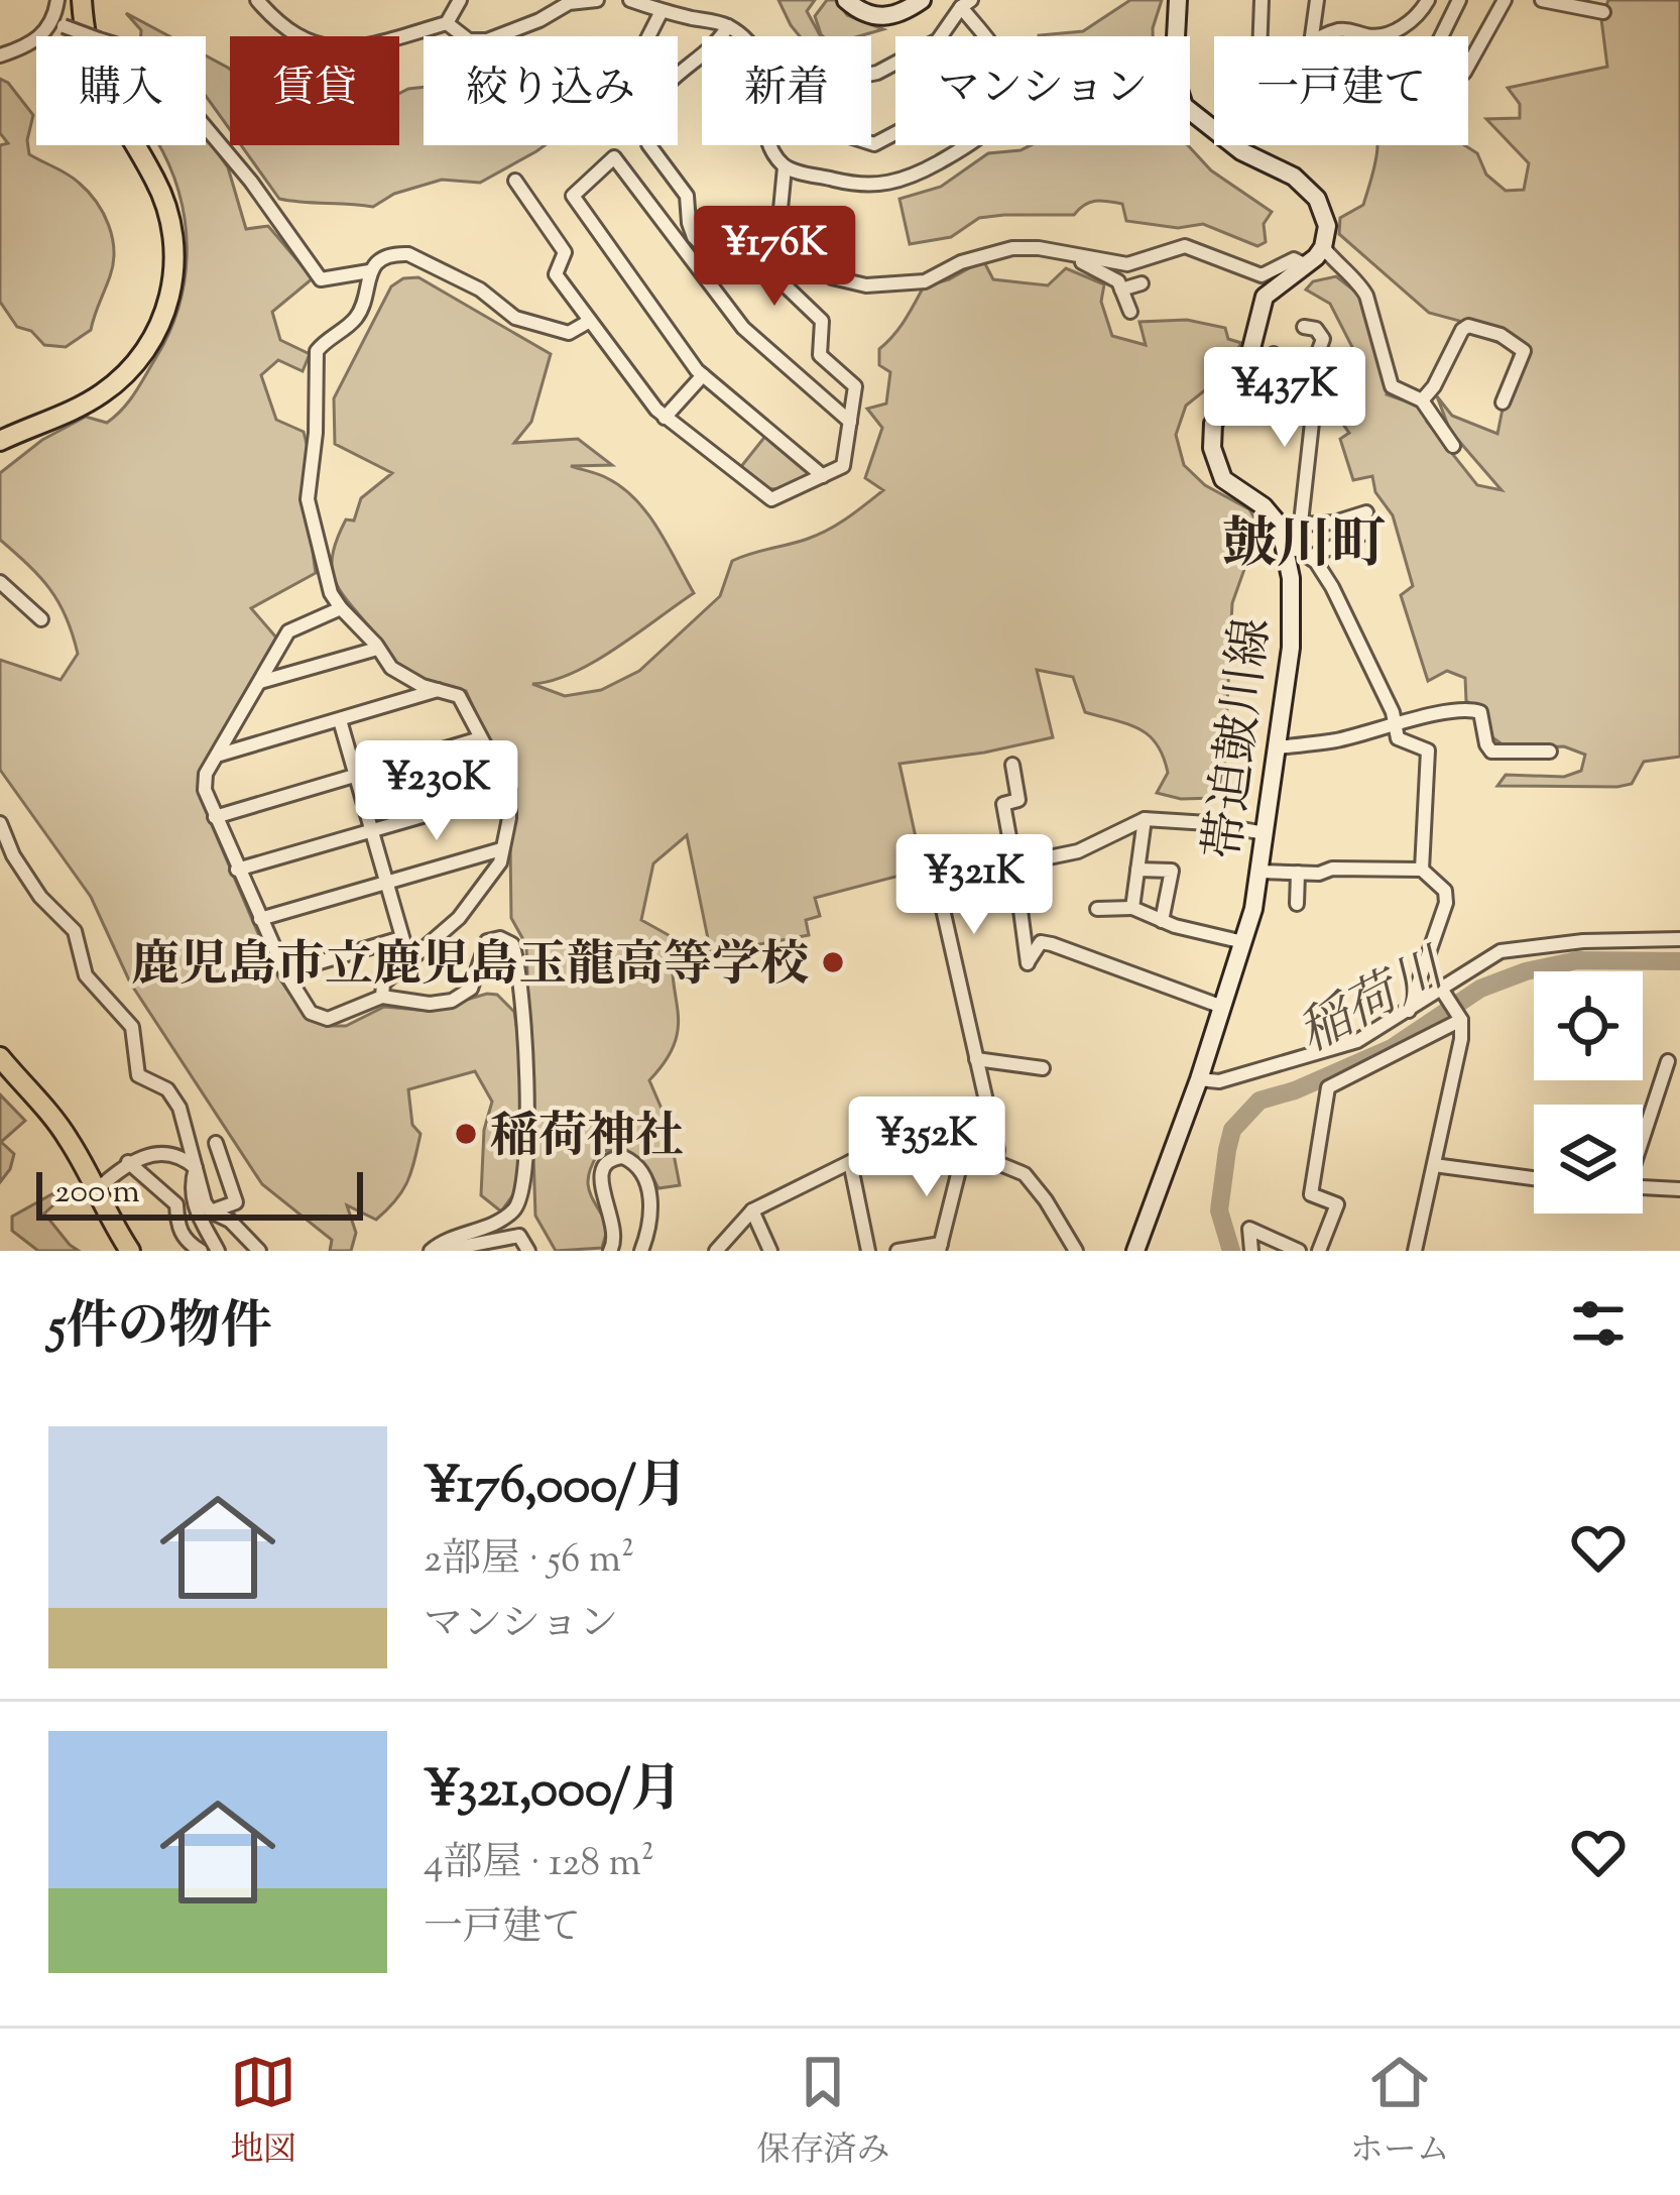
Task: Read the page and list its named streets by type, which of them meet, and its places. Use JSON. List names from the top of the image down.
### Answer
{
  "streets": {
    "street": ["帯迫皷川線"]
  },
  "districts": ["皷川町"],
  "water": ["稲荷川"],
  "places": ["鹿児島市立鹿児島玉龍高等学校", "稲荷神社"],
  "scale_bar": "200 m",
  "page": {
    "chip": [
      "購入",
      "賃貸",
      "絞り込み",
      "新着",
      "マンション",
      "一戸建て"
    ],
    "price": [
      "¥176K",
      "¥437K",
      "¥230K",
      "¥321K",
      "¥352K"
    ],
    "scale": "200 m",
    "heading": "5件の物件",
    "list": [
      {
        "name": "¥176,000/月",
        "note": "2部屋 · 56 m² · マンション"
      },
      {
        "name": "¥321,000/月",
        "note": "4部屋 · 128 m² · 一戸建て"
      }
    ],
    "tabs": ["地図", "保存済み", "ホーム"]
  }
}
